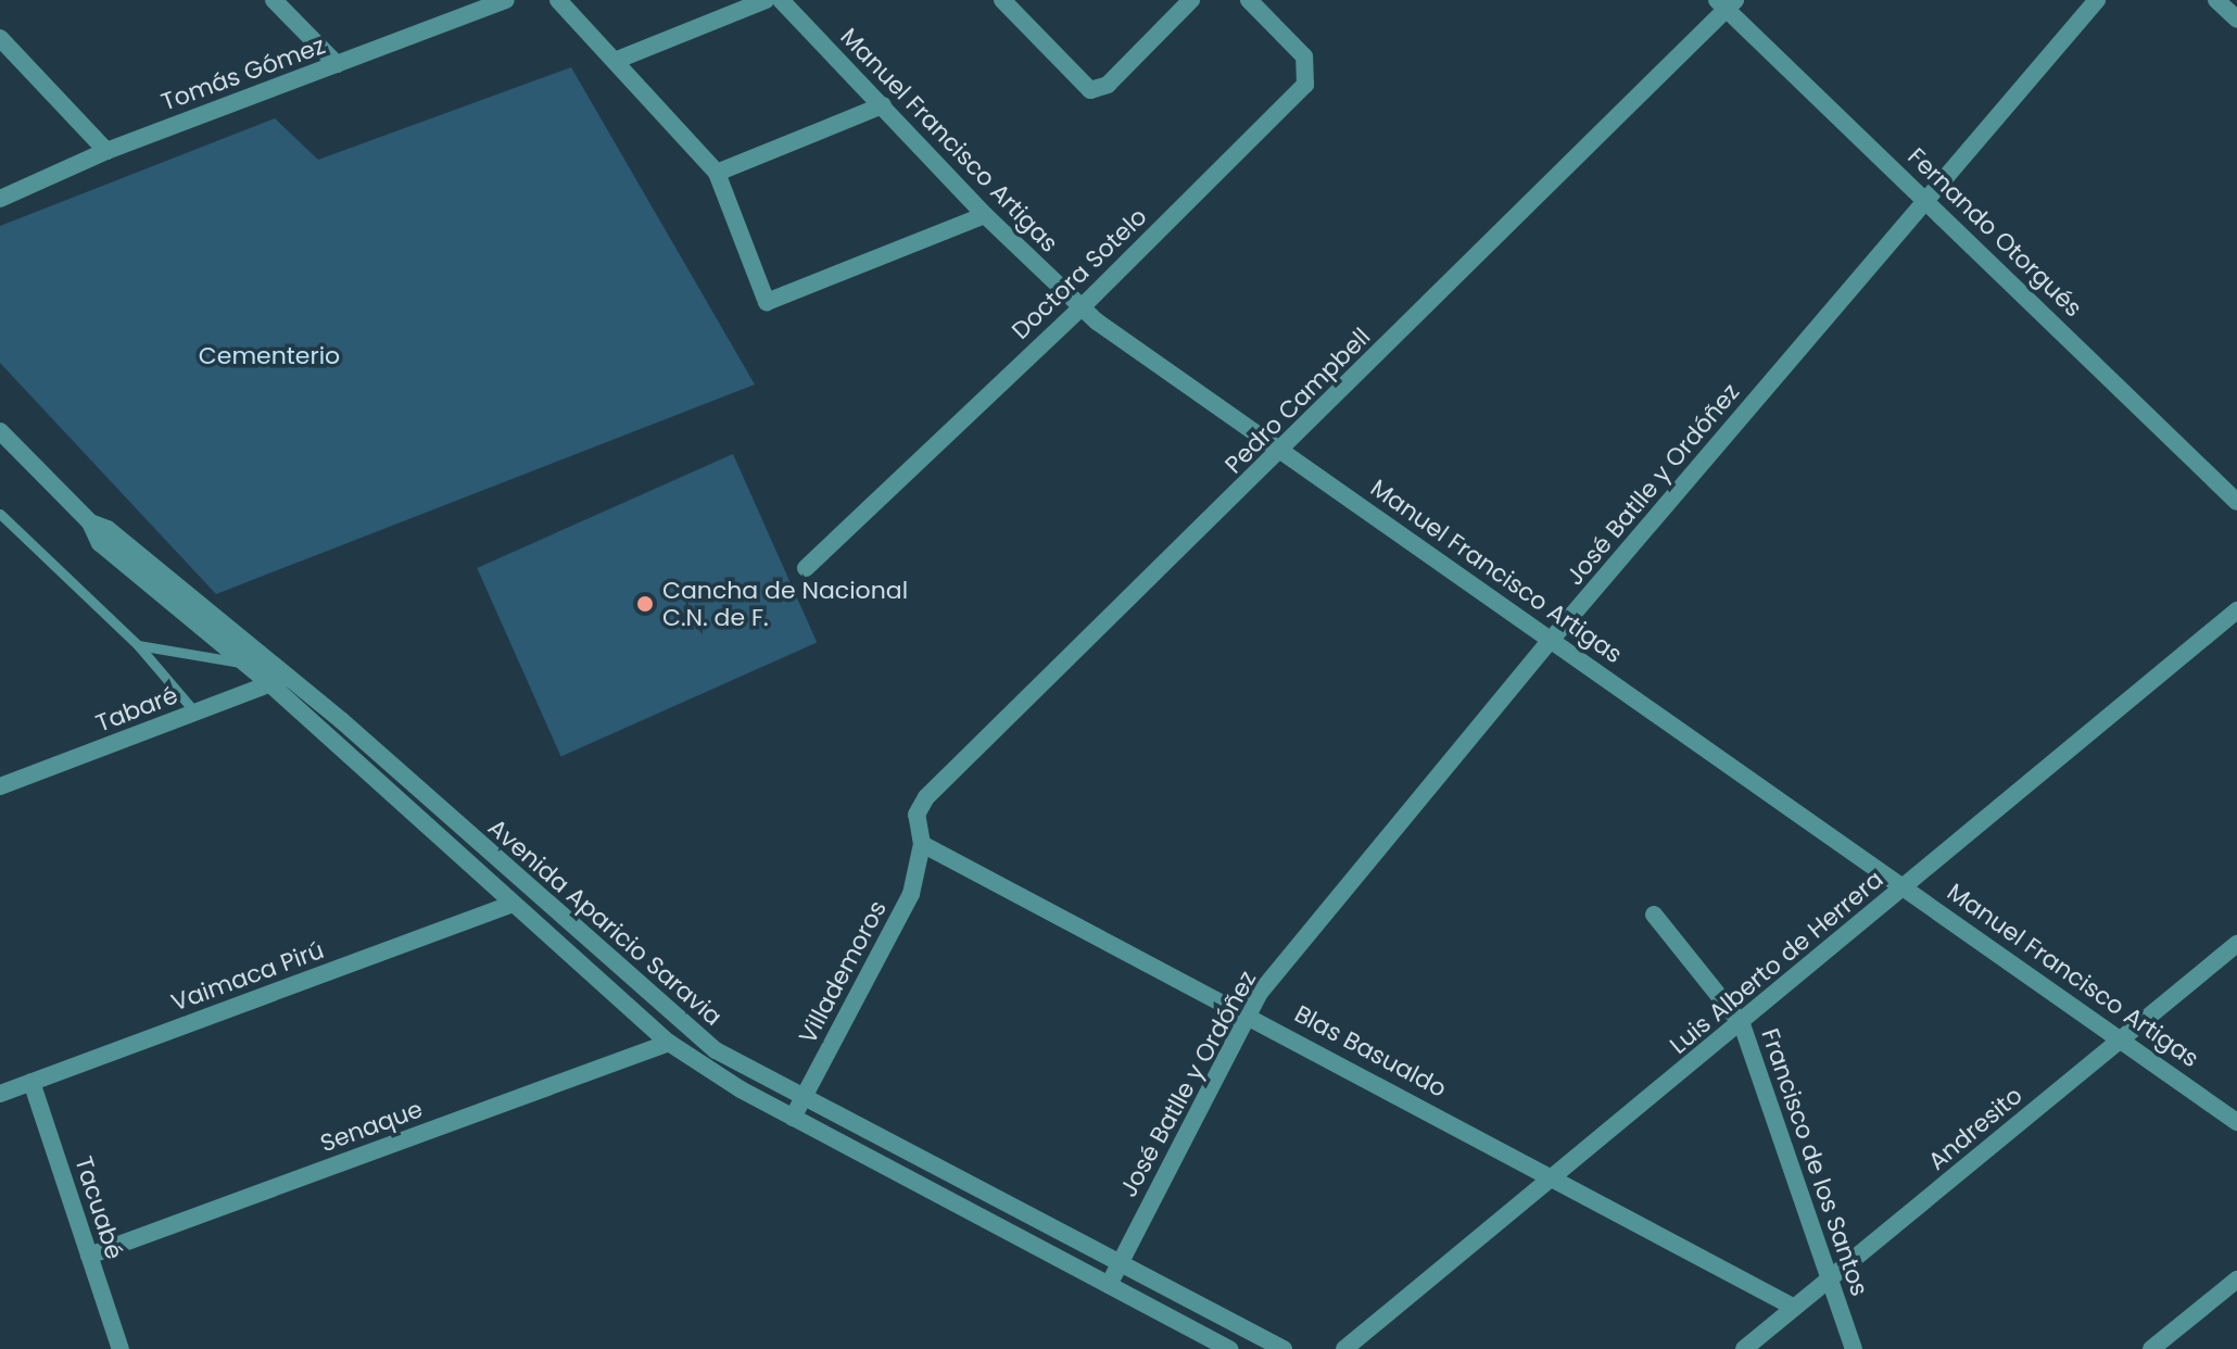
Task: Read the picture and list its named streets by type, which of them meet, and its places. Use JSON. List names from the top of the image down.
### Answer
{
  "streets": {
    "street": [
      "Tomás Gómez",
      "Manuel Francisco Artigas",
      "Fernando Otorgués",
      "Doctora Sotelo",
      "Pedro Campbell",
      "José Batlle y Ordóñez",
      "Tabaré",
      "Avenida Aparicio Saravia",
      "Luis Alberto de Herrera",
      "Villademoros",
      "Vaimaca Pirú",
      "Blas Basualdo",
      "Senaque",
      "Andresito",
      "Francisco de los Santos",
      "Tacuabé"
    ]
  },
  "crossings": [
    ["Manuel Francisco Artigas", "Doctora Sotelo"],
    ["Manuel Francisco Artigas", "Pedro Campbell"],
    ["Manuel Francisco Artigas", "José Batlle y Ordóñez"],
    ["Manuel Francisco Artigas", "Luis Alberto de Herrera"],
    ["Manuel Francisco Artigas", "Andresito"],
    ["Fernando Otorgués", "Pedro Campbell"],
    ["Fernando Otorgués", "José Batlle y Ordóñez"],
    ["Pedro Campbell", "Villademoros"],
    ["Pedro Campbell", "Blas Basualdo"],
    ["José Batlle y Ordóñez", "Avenida Aparicio Saravia"],
    ["José Batlle y Ordóñez", "Blas Basualdo"],
    ["Tabaré", "Avenida Aparicio Saravia"],
    ["Avenida Aparicio Saravia", "Villademoros"],
    ["Avenida Aparicio Saravia", "Vaimaca Pirú"],
    ["Avenida Aparicio Saravia", "Senaque"],
    ["Luis Alberto de Herrera", "Blas Basualdo"],
    ["Luis Alberto de Herrera", "Francisco de los Santos"],
    ["Villademoros", "Blas Basualdo"],
    ["Vaimaca Pirú", "Tacuabé"],
    ["Blas Basualdo", "Andresito"],
    ["Senaque", "Tacuabé"],
    ["Andresito", "Francisco de los Santos"]
  ],
  "parks": ["Cementerio"],
  "places": ["Cancha de Nacional C.N. de F."]
}
